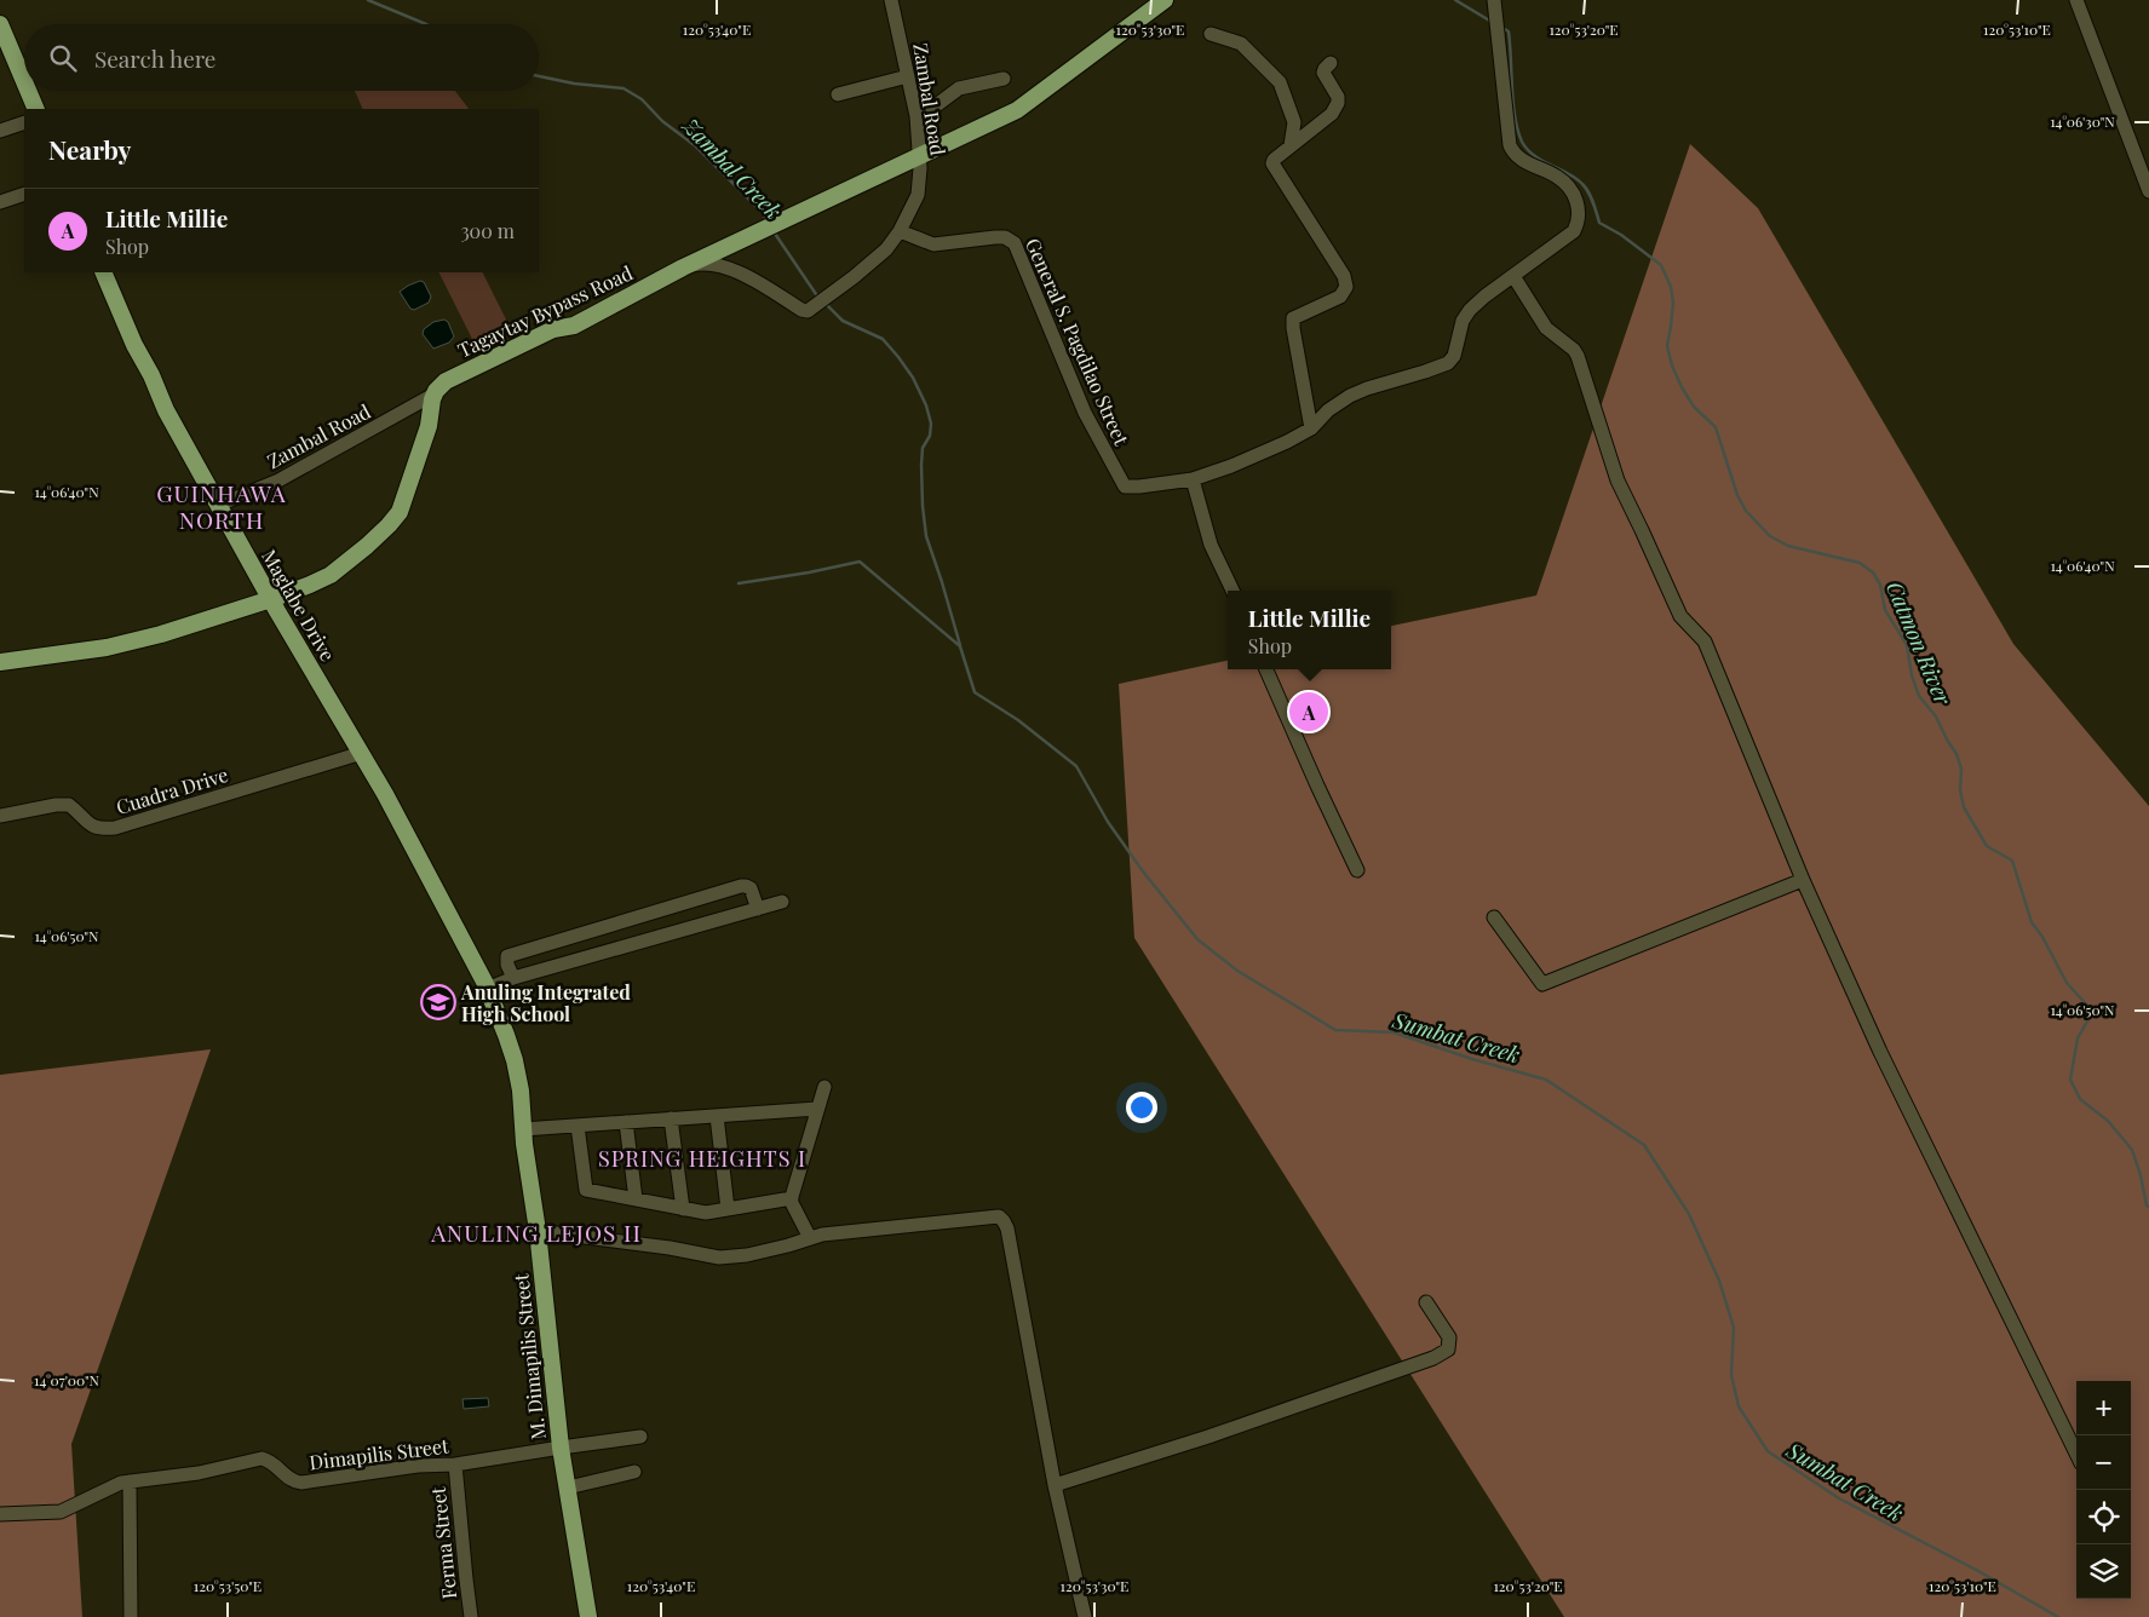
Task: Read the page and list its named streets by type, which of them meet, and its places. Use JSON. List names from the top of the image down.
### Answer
{
  "streets": {
    "main road": ["Tagaytay Bypass Road", "Maglabe Drive", "M. Dimapilis Street"],
    "street": [
      "Zambal Road",
      "General S. Pagdilao Street",
      "Cuadra Drive",
      "Dimapilis Street",
      "Ferma Street"
    ]
  },
  "crossings": [
    ["Zambal Road", "Tagaytay Bypass Road"],
    ["Zambal Road", "General S. Pagdilao Street"],
    ["Zambal Road", "Maglabe Drive"],
    ["Maglabe Drive", "Cuadra Drive"],
    ["Maglabe Drive", "M. Dimapilis Street"],
    ["M. Dimapilis Street", "Dimapilis Street"],
    ["Dimapilis Street", "Ferma Street"]
  ],
  "districts": ["GUINHAWA NORTH", "SPRING HEIGHTS I", "ANULING LEJOS II"],
  "water": ["Zambal Creek", "Catmon River", "Sumbat Creek"],
  "places": {
    "school or university": ["Anuling Integrated High School"]
  },
  "page": {
    "search": "Search here",
    "heading": "Nearby",
    "list": [
      {
        "mark": "A",
        "name": "Little Millie",
        "note": "Shop",
        "value": "300 m"
      }
    ],
    "popup": ["Little Millie", "Shop"],
    "pins": "A",
    "map_buttons": ["+", "−"]
  },
  "coordinates": [
    "120°53'40\"E",
    "120°53'30\"E",
    "120°53'20\"E",
    "120°53'10\"E",
    "14°06'30\"N",
    "14°06'40\"N",
    "14°06'50\"N",
    "14°07'00\"N",
    "120°53'50\"E"
  ]
}
